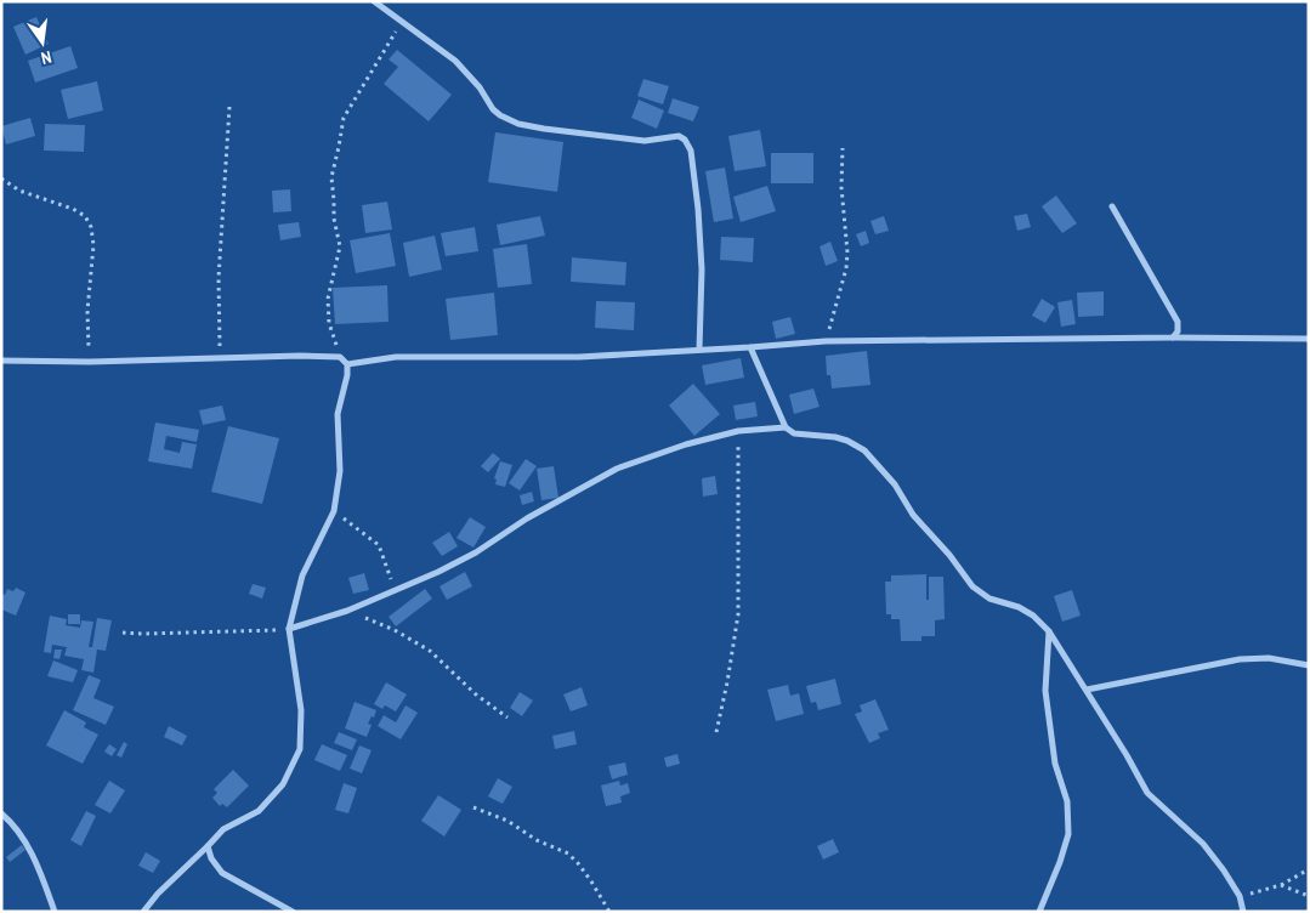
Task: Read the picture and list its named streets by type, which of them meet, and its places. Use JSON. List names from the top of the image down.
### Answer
{
  "north": "bottom"
}
